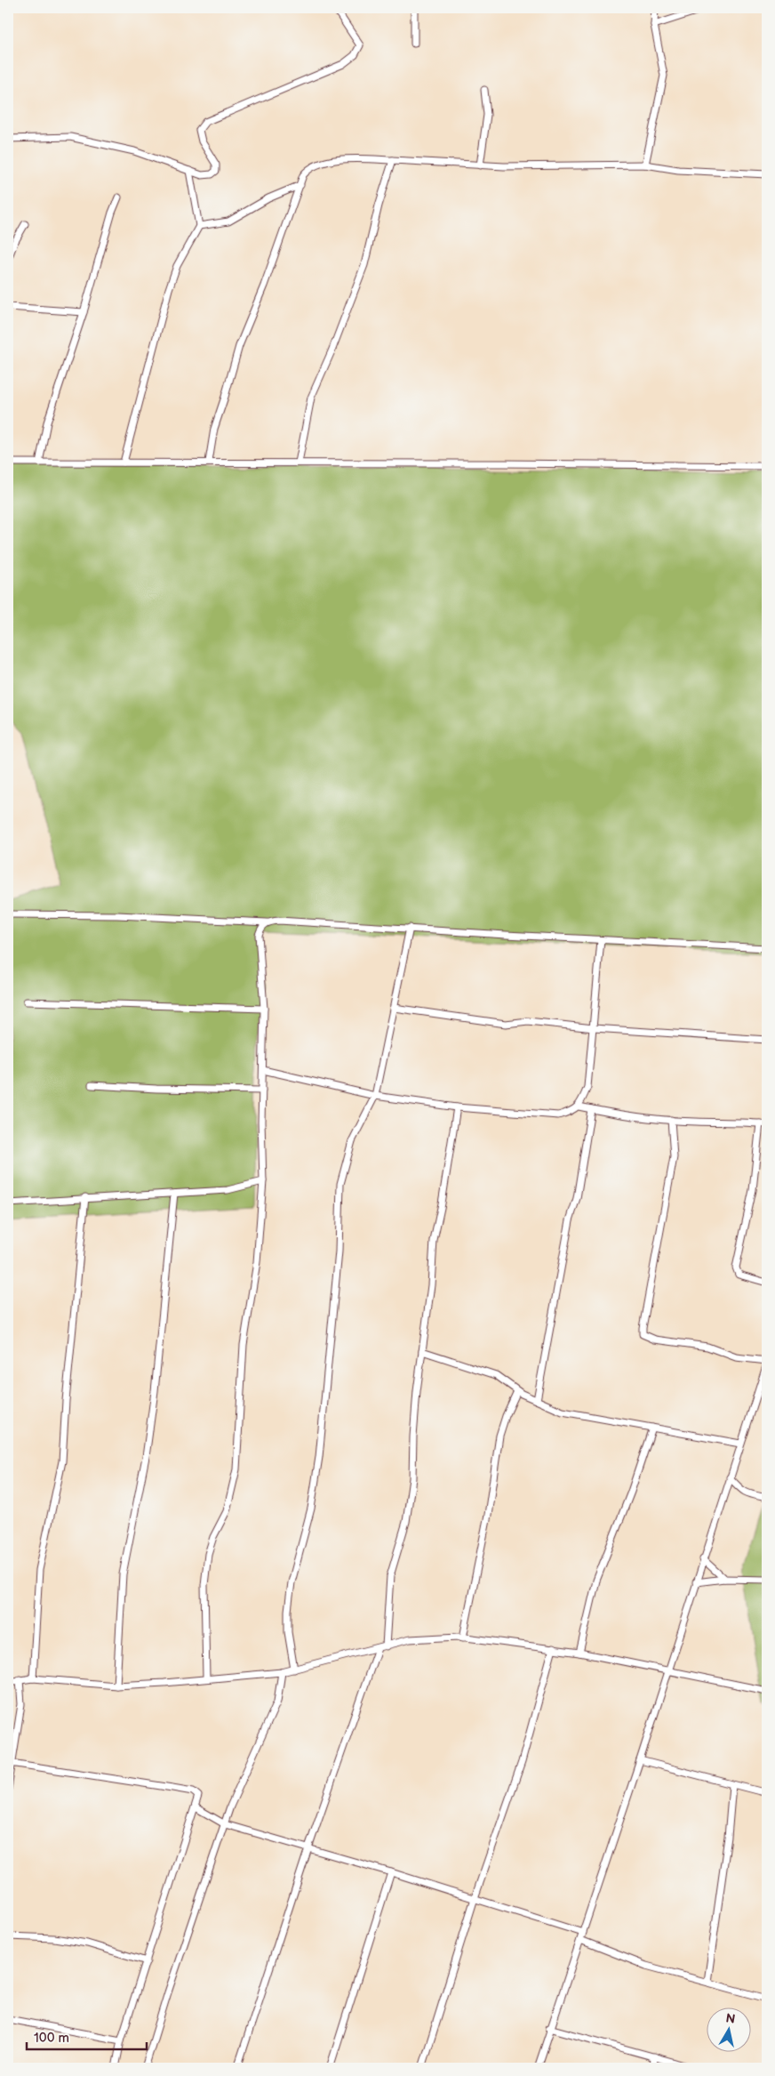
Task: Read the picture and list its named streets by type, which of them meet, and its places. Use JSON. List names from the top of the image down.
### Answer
{
  "scale_bar": "100 m",
  "north": "top"
}
